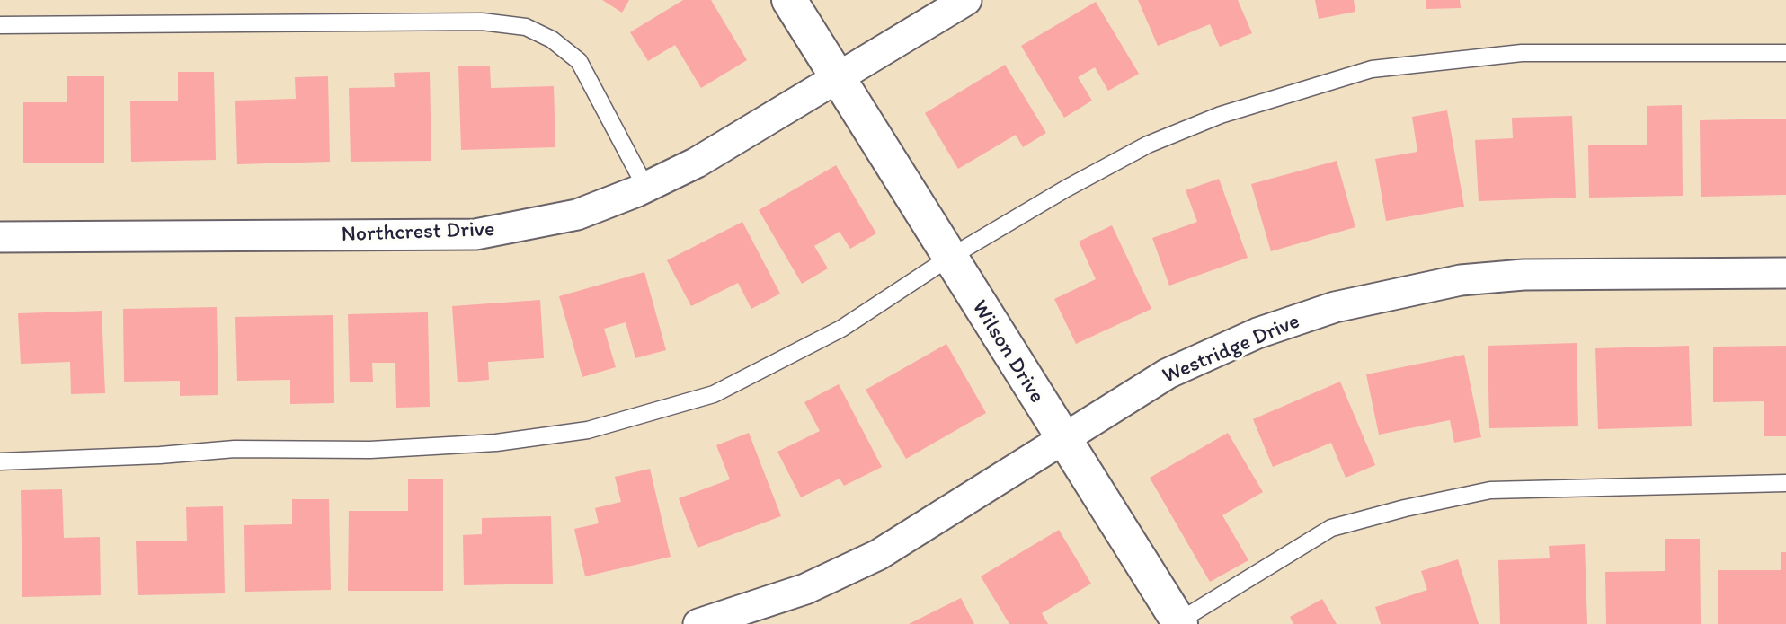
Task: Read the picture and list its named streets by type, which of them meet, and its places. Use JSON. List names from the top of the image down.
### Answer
{
  "streets": {
    "street": ["Northcrest Drive", "Westridge Drive", "Wilson Drive"]
  },
  "crossings": [
    ["Northcrest Drive", "Wilson Drive"],
    ["Westridge Drive", "Wilson Drive"]
  ]
}
